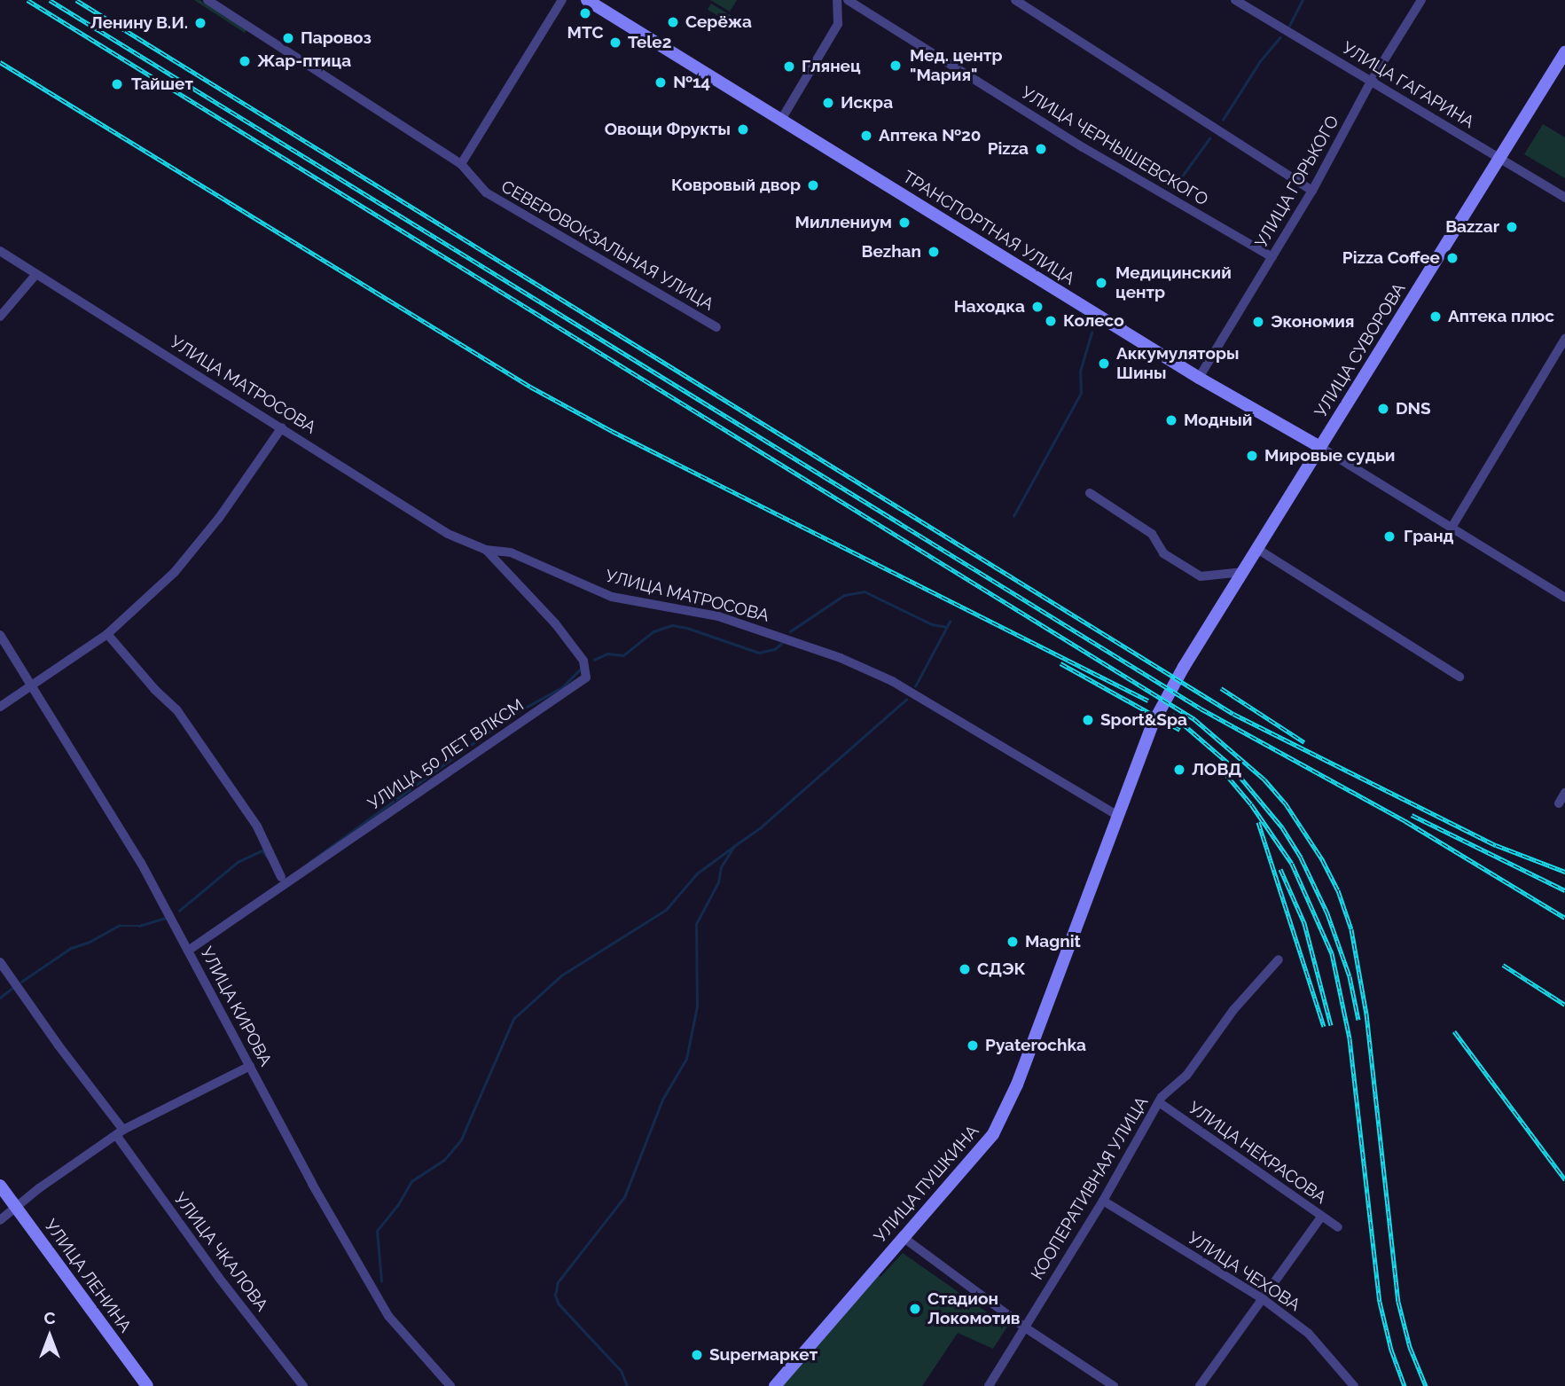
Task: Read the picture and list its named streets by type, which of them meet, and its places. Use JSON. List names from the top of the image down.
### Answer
{
  "streets": {
    "main road": [
      "ТРАНСПОРТНАЯ УЛИЦА",
      "УЛИЦА СУВОРОВА",
      "УЛИЦА ПУШКИНА",
      "УЛИЦА ЛЕНИНА"
    ],
    "street": [
      "УЛИЦА ГАГАРИНА",
      "УЛИЦА ЧЕРНЫШЕВСКОГО",
      "УЛИЦА ГОРЬКОГО",
      "СЕВЕРОВОКЗАЛЬНАЯ УЛИЦА",
      "УЛИЦА МАТРОСОВА",
      "УЛИЦА 50 ЛЕТ ВЛКСМ",
      "УЛИЦА КИРОВА",
      "УЛИЦА НЕКРАСОВА",
      "КООПЕРАТИВНАЯ УЛИЦА",
      "УЛИЦА ЧКАЛОВА",
      "УЛИЦА ЧЕХОВА"
    ]
  },
  "crossings": [
    ["УЛИЦА ГАГАРИНА", "УЛИЦА ГОРЬКОГО"],
    ["УЛИЦА ГАГАРИНА", "УЛИЦА СУВОРОВА"],
    ["УЛИЦА ЧЕРНЫШЕВСКОГО", "УЛИЦА ГОРЬКОГО"],
    ["УЛИЦА ГОРЬКОГО", "ТРАНСПОРТНАЯ УЛИЦА"],
    ["ТРАНСПОРТНАЯ УЛИЦА", "УЛИЦА СУВОРОВА"],
    ["УЛИЦА СУВОРОВА", "УЛИЦА ПУШКИНА"],
    ["УЛИЦА МАТРОСОВА", "УЛИЦА 50 ЛЕТ ВЛКСМ"],
    ["УЛИЦА МАТРОСОВА", "УЛИЦА ПУШКИНА"],
    ["УЛИЦА 50 ЛЕТ ВЛКСМ", "УЛИЦА КИРОВА"],
    ["УЛИЦА НЕКРАСОВА", "КООПЕРАТИВНАЯ УЛИЦА"],
    ["КООПЕРАТИВНАЯ УЛИЦА", "УЛИЦА ЧЕХОВА"]
  ],
  "places": [
    "МТС",
    "Серёжа",
    "Ленину В.И.",
    "Паровоз",
    "Tele2",
    "Жар-птица",
    "Мед. центр \"Мария\"",
    "Глянец",
    "№14",
    "Тайшет",
    "Искра",
    "Овощи Фрукты",
    "Аптека №20",
    "Pizza",
    "Ковровый двор",
    "Миллениум",
    "Bazzar",
    "Bezhan",
    "Pizza Coffee",
    "Медицинский центр",
    "Находка",
    "Аптека плюс",
    "Колесо",
    "Экономия",
    "Аккумуляторы Шины",
    "DNS",
    "Модный",
    "Мировые судьи",
    "Гранд",
    "Sport&Spa",
    "ЛОВД",
    "Magnit",
    "СДЭК",
    "Pyaterochka",
    "Стадион Локомотив",
    "Superмаркет"
  ],
  "north": "top"
}
